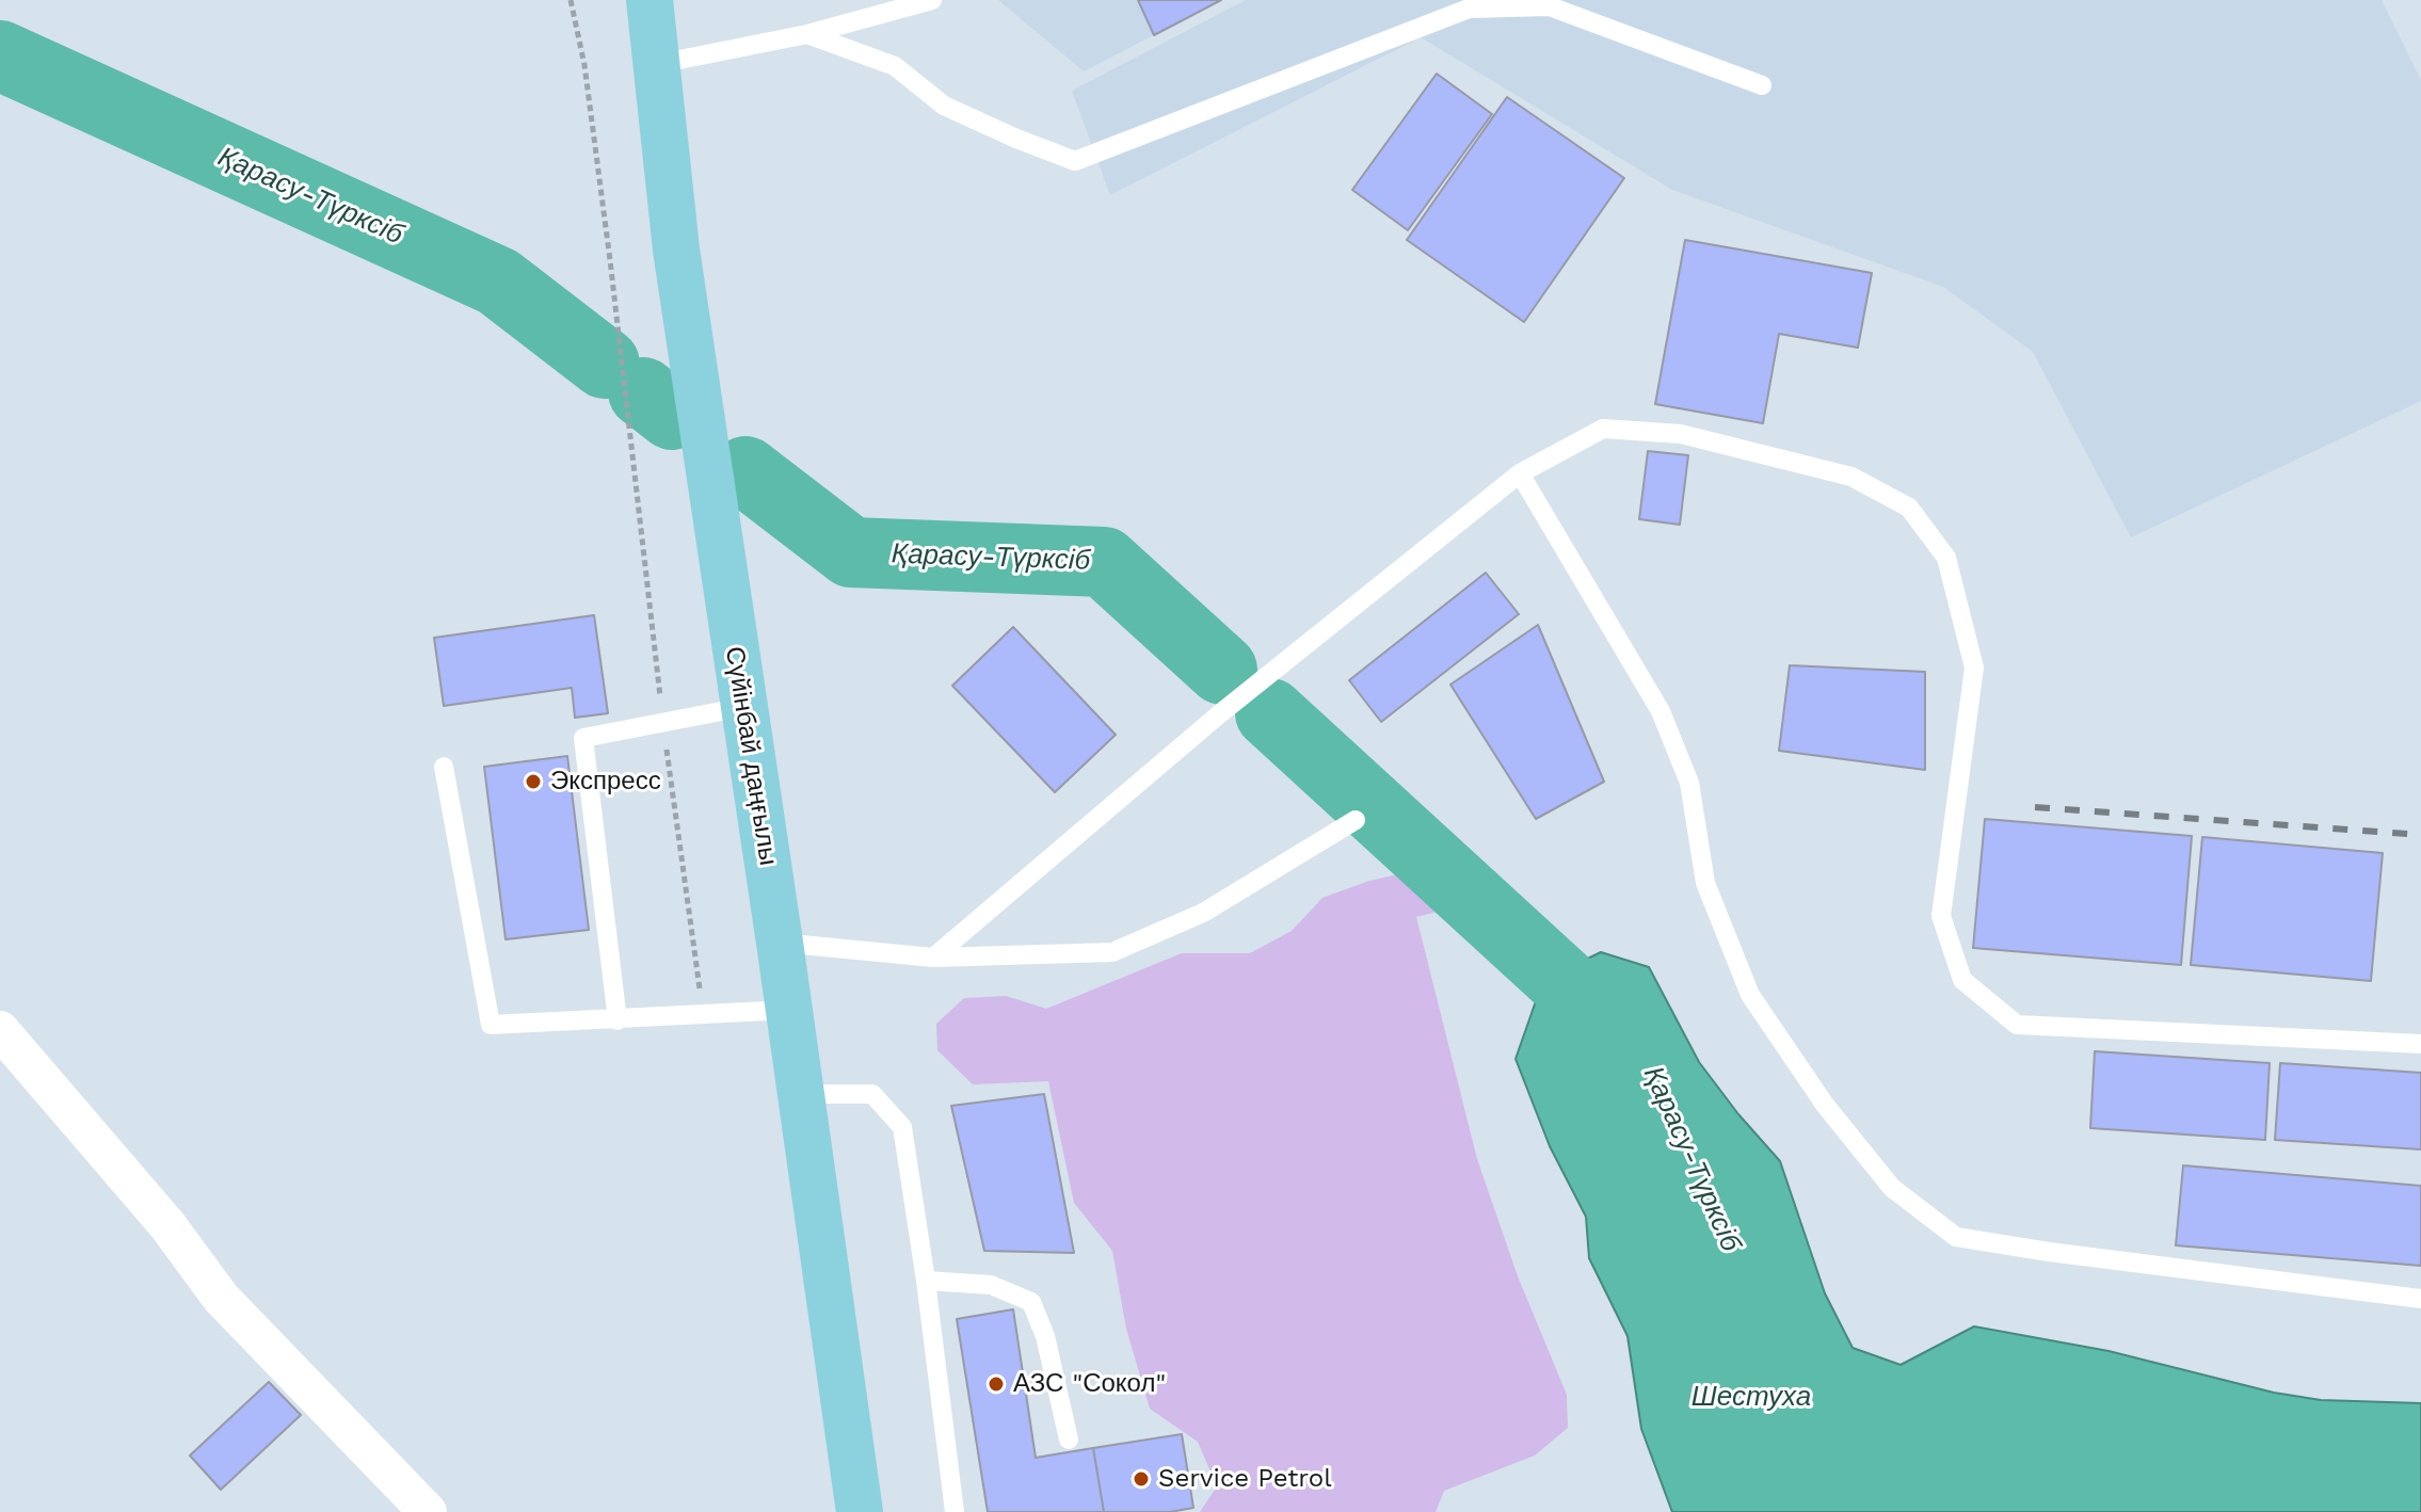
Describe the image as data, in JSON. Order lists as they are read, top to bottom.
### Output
{
  "streets": {
    "main road": ["Сүйінбай даңғылы"]
  },
  "water": ["Қарасу-Түрксіб", "Шестуха"],
  "places": ["Экспресс", "АЗС \"Сокол\"", "Service Petrol"]
}
